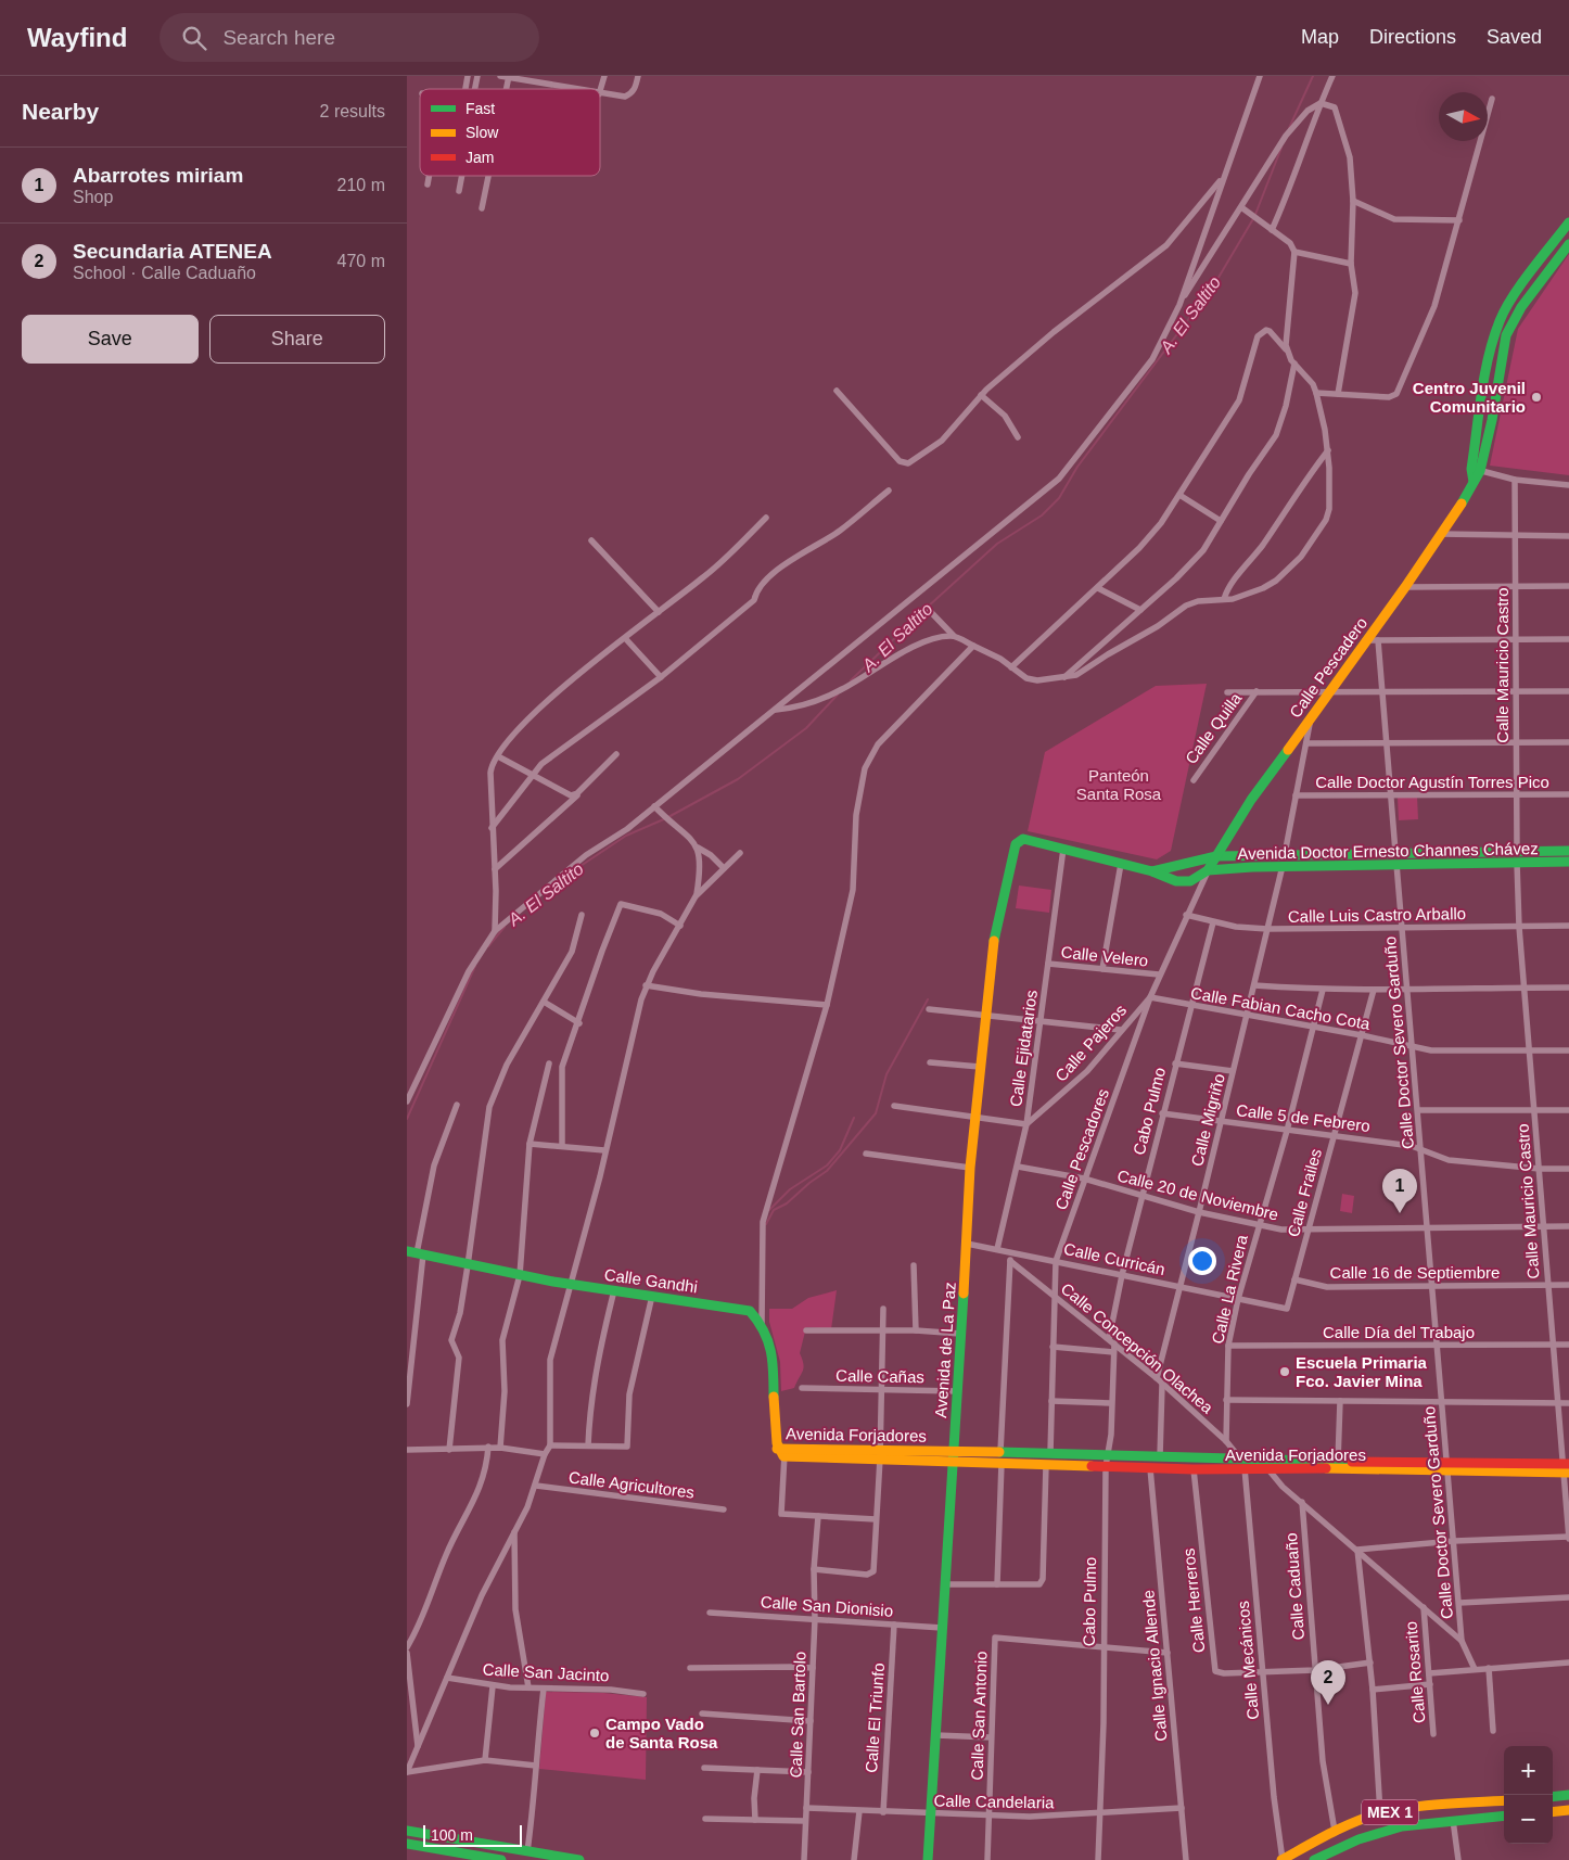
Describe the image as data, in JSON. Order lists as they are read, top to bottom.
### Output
{
  "streets": {
    "street": [
      "Calle Mauricio Castro",
      "Calle Pescadero",
      "Calle Quilla",
      "Calle Doctor Agustín Torres Pico",
      "Avenida Doctor Ernesto Channes Chávez",
      "Calle Luis Castro Arballo",
      "Calle Velero",
      "Calle Fabian Cacho Cota",
      "Calle Pajeros",
      "Calle Doctor Severo Garduño",
      "Calle Ejidatarios",
      "Cabo Pulmo",
      "Calle 5 de Febrero",
      "Calle Migriño",
      "Calle Pescadores",
      "Calle Frailes",
      "Calle 20 de Noviembre",
      "Calle Curricán",
      "Calle 16 de Septiembre",
      "Calle Gandhi",
      "Calle La Rivera",
      "Calle Día del Trabajo",
      "Calle Concepción Olachea",
      "Avenida de La Paz",
      "Calle Cañas",
      "Avenida Forjadores",
      "Calle Agricultores",
      "Calle Caduaño",
      "Calle Herreros",
      "Calle San Dionisio",
      "Calle Mecánicos",
      "Calle Ignacio Allende",
      "Calle San Jacinto",
      "Calle Rosarito",
      "Calle San Bartolo",
      "Calle San Antonio",
      "Calle El Triunfo",
      "Calle Candelaria",
      "MEX 1"
    ]
  },
  "crossings": [
    ["Calle Mauricio Castro", "Calle Doctor Agustín Torres Pico"],
    ["Calle Mauricio Castro", "Avenida Doctor Ernesto Channes Chávez"],
    ["Calle Mauricio Castro", "Calle Luis Castro Arballo"],
    ["Calle Mauricio Castro", "Calle Fabian Cacho Cota"],
    ["Calle Mauricio Castro", "Calle 5 de Febrero"],
    ["Calle Mauricio Castro", "Calle 20 de Noviembre"],
    ["Calle Mauricio Castro", "Calle 16 de Septiembre"],
    ["Calle Mauricio Castro", "Calle Día del Trabajo"],
    ["Calle Mauricio Castro", "Avenida Forjadores"],
    ["Calle Pescadero", "Avenida Doctor Ernesto Channes Chávez"],
    ["Calle Pescadero", "Calle Pescadores"],
    ["Avenida Doctor Ernesto Channes Chávez", "Calle Doctor Severo Garduño"],
    ["Avenida Doctor Ernesto Channes Chávez", "Calle Migriño"],
    ["Avenida Doctor Ernesto Channes Chávez", "Calle Pescadores"],
    ["Calle Luis Castro Arballo", "Calle Doctor Severo Garduño"],
    ["Calle Luis Castro Arballo", "Cabo Pulmo"],
    ["Calle Luis Castro Arballo", "Calle Migriño"],
    ["Calle Luis Castro Arballo", "Calle Pescadores"],
    ["Calle Velero", "Calle Ejidatarios"],
    ["Calle Velero", "Calle Pescadores"],
    ["Calle Fabian Cacho Cota", "Calle Pajeros"],
    ["Calle Fabian Cacho Cota", "Calle Doctor Severo Garduño"],
    ["Calle Fabian Cacho Cota", "Cabo Pulmo"],
    ["Calle Fabian Cacho Cota", "Calle Migriño"],
    ["Calle Fabian Cacho Cota", "Calle Pescadores"],
    ["Calle Fabian Cacho Cota", "Calle Frailes"],
    ["Calle Fabian Cacho Cota", "Calle La Rivera"],
    ["Calle Pajeros", "Calle Ejidatarios"],
    ["Calle Pajeros", "Calle Pescadores"],
    ["Calle Doctor Severo Garduño", "Calle 5 de Febrero"],
    ["Calle Doctor Severo Garduño", "Calle 20 de Noviembre"],
    ["Calle Doctor Severo Garduño", "Calle 16 de Septiembre"],
    ["Calle Doctor Severo Garduño", "Calle Día del Trabajo"],
    ["Calle Doctor Severo Garduño", "Avenida Forjadores"],
    ["Calle Ejidatarios", "Calle 20 de Noviembre"],
    ["Calle Ejidatarios", "Calle Curricán"],
    ["Calle Ejidatarios", "Avenida de La Paz"],
    ["Cabo Pulmo", "Calle 5 de Febrero"],
    ["Cabo Pulmo", "Calle 20 de Noviembre"],
    ["Cabo Pulmo", "Calle Curricán"],
    ["Cabo Pulmo", "Calle Concepción Olachea"],
    ["Cabo Pulmo", "Avenida Forjadores"],
    ["Cabo Pulmo", "Calle San Antonio"],
    ["Cabo Pulmo", "Calle Candelaria"],
    ["Calle 5 de Febrero", "Calle Migriño"],
    ["Calle 5 de Febrero", "Calle Frailes"],
    ["Calle 5 de Febrero", "Calle La Rivera"],
    ["Calle Migriño", "Calle 20 de Noviembre"],
    ["Calle Migriño", "Calle Curricán"],
    ["Calle Migriño", "Calle Concepción Olachea"],
    ["Calle Pescadores", "Calle 20 de Noviembre"],
    ["Calle Pescadores", "Calle Curricán"],
    ["Calle Pescadores", "Calle Concepción Olachea"],
    ["Calle Pescadores", "Avenida Forjadores"],
    ["Calle Frailes", "Calle 20 de Noviembre"],
    ["Calle Frailes", "Calle Curricán"],
    ["Calle Frailes", "Calle 16 de Septiembre"],
    ["Calle 20 de Noviembre", "Calle La Rivera"],
    ["Calle Curricán", "Calle La Rivera"],
    ["Calle Curricán", "Avenida de La Paz"],
    ["Calle La Rivera", "Calle Día del Trabajo"],
    ["Calle La Rivera", "Calle Concepción Olachea"],
    ["Calle Concepción Olachea", "Avenida Forjadores"],
    ["Calle Concepción Olachea", "Calle Mecánicos"],
    ["Avenida de La Paz", "Calle Cañas"],
    ["Avenida de La Paz", "Avenida Forjadores"],
    ["Avenida de La Paz", "Calle San Dionisio"],
    ["Avenida de La Paz", "Calle Candelaria"],
    ["Avenida Forjadores", "Calle Herreros"],
    ["Avenida Forjadores", "Calle Mecánicos"],
    ["Avenida Forjadores", "Calle Ignacio Allende"],
    ["Calle Caduaño", "Calle Herreros"],
    ["Calle Caduaño", "MEX 1"],
    ["Calle Herreros", "Calle Mecánicos"],
    ["Calle San Dionisio", "Calle San Bartolo"],
    ["Calle San Dionisio", "Calle El Triunfo"],
    ["Calle Mecánicos", "MEX 1"],
    ["Calle Ignacio Allende", "Calle Candelaria"],
    ["Calle San Bartolo", "Calle Candelaria"],
    ["Calle San Antonio", "Calle Candelaria"],
    ["Calle El Triunfo", "Calle Candelaria"]
  ],
  "water": ["A. El Saltito"],
  "parks": ["Panteón Santa Rosa"],
  "places": ["Centro Juvenil Comunitario", "Escuela Primaria Fco. Javier Mina", "Campo Vado de Santa Rosa"],
  "legend": ["Fast", "Slow", "Jam"],
  "scale_bar": "100 m",
  "north": "right",
  "page": {
    "header": "Wayfind",
    "search": "Search here",
    "nav": ["Map", "Directions", "Saved"],
    "heading": ["Nearby", "2 results"],
    "list": [
      {
        "mark": "1",
        "name": "Abarrotes miriam",
        "note": "Shop",
        "value": "210 m"
      },
      {
        "mark": "2",
        "name": "Secundaria ATENEA",
        "note": "School · Calle Caduaño",
        "value": "470 m"
      }
    ],
    "buttons": ["Save", "Share"],
    "pins": ["1", "2"],
    "map_buttons": ["+", "−"],
    "scale": "100 m"
  }
}
